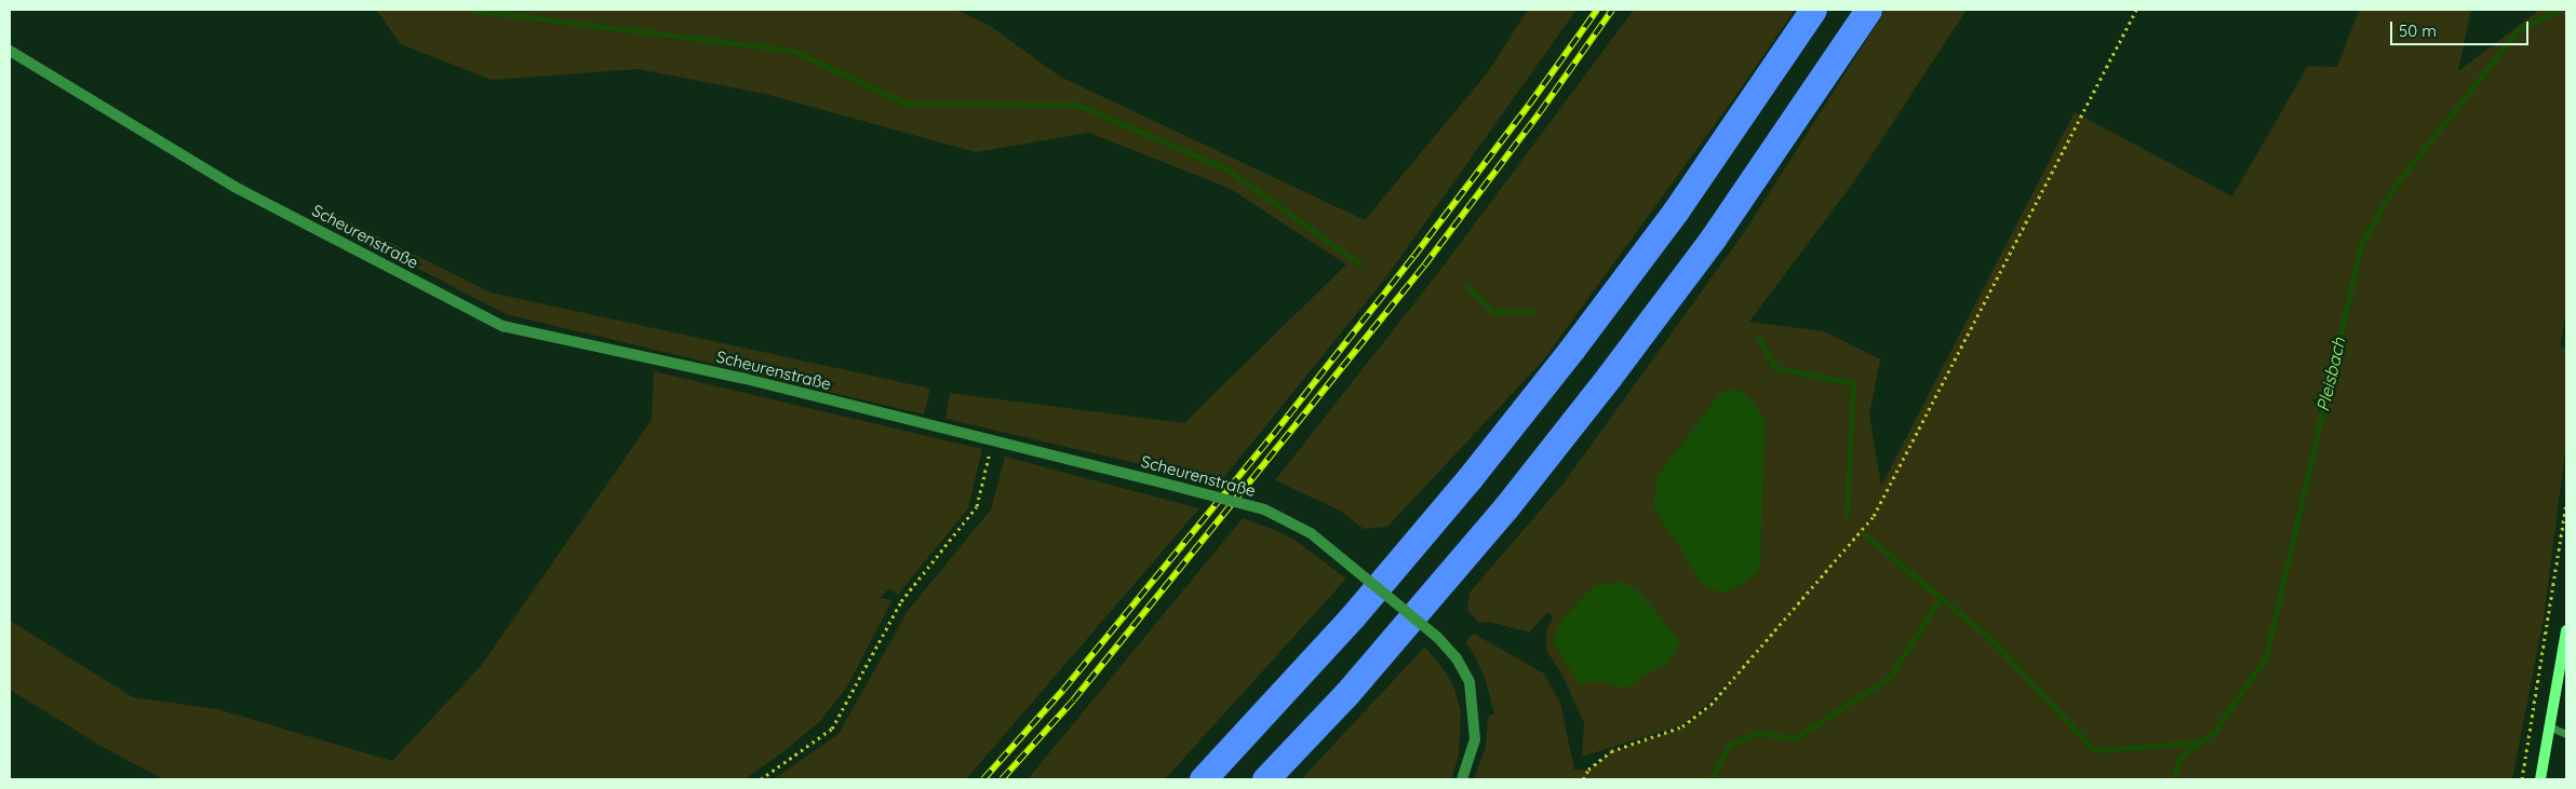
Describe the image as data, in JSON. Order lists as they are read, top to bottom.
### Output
{
  "streets": {
    "street": ["Scheurenstraße"]
  },
  "water": ["Pleisbach"],
  "scale_bar": "50 m"
}
